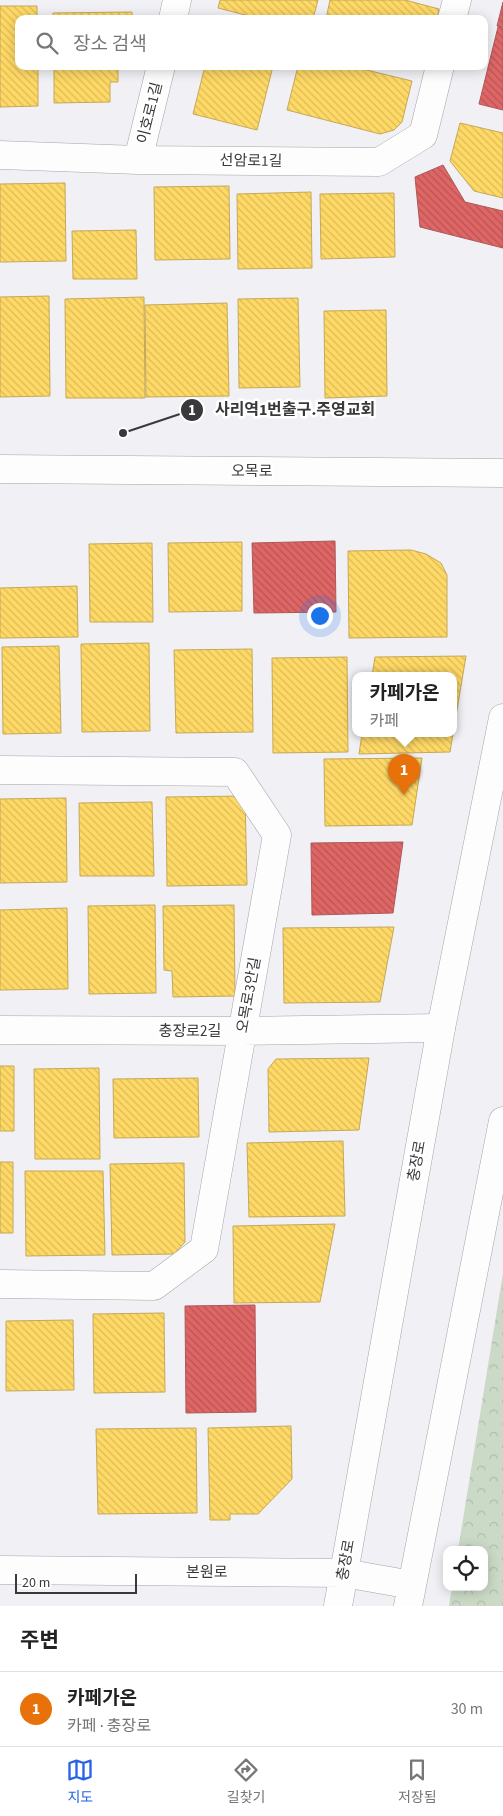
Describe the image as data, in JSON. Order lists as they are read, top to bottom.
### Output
{
  "streets": {
    "street": [
      "이호로1길",
      "선암로1길",
      "오목로",
      "오목로3안길",
      "충장로2길",
      "충장로",
      "본원로"
    ]
  },
  "crossings": [
    ["이호로1길", "선암로1길"],
    ["오목로3안길", "충장로2길"],
    ["충장로2길", "충장로"],
    ["충장로", "본원로"]
  ],
  "places": ["사리역1번출구.주영교회"],
  "scale_bar": "20 m",
  "page": {
    "search": "장소 검색",
    "popup": ["카페가온", "카페"],
    "pins": "1",
    "scale": "20 m",
    "heading": "주변",
    "list": [
      {
        "mark": "1",
        "name": "카페가온",
        "note": "카페 · 충장로",
        "value": "30 m"
      }
    ],
    "nav": ["지도", "길찾기", "저장됨"]
  }
}
